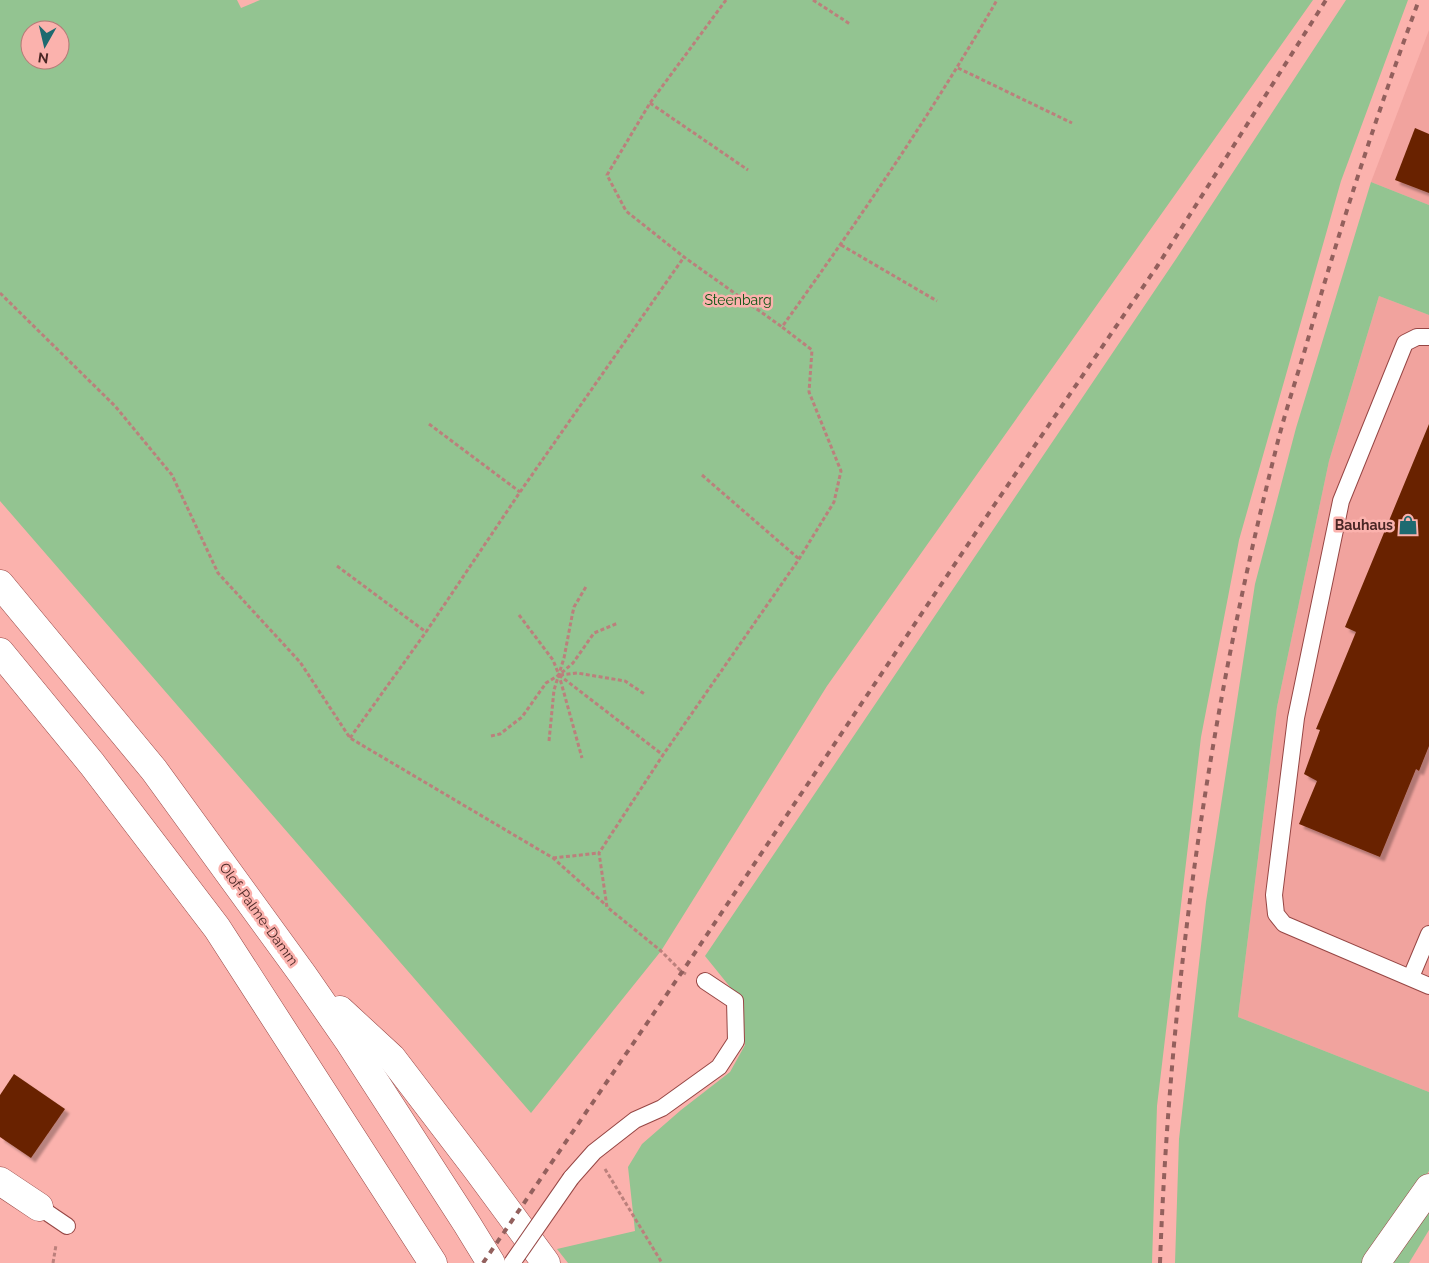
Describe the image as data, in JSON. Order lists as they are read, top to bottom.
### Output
{
  "streets": {
    "main road": ["Olof-Palme-Damm"]
  },
  "parks": ["Steenbarg"],
  "places": {
    "shop": ["Bauhaus"]
  },
  "north": "bottom"
}
